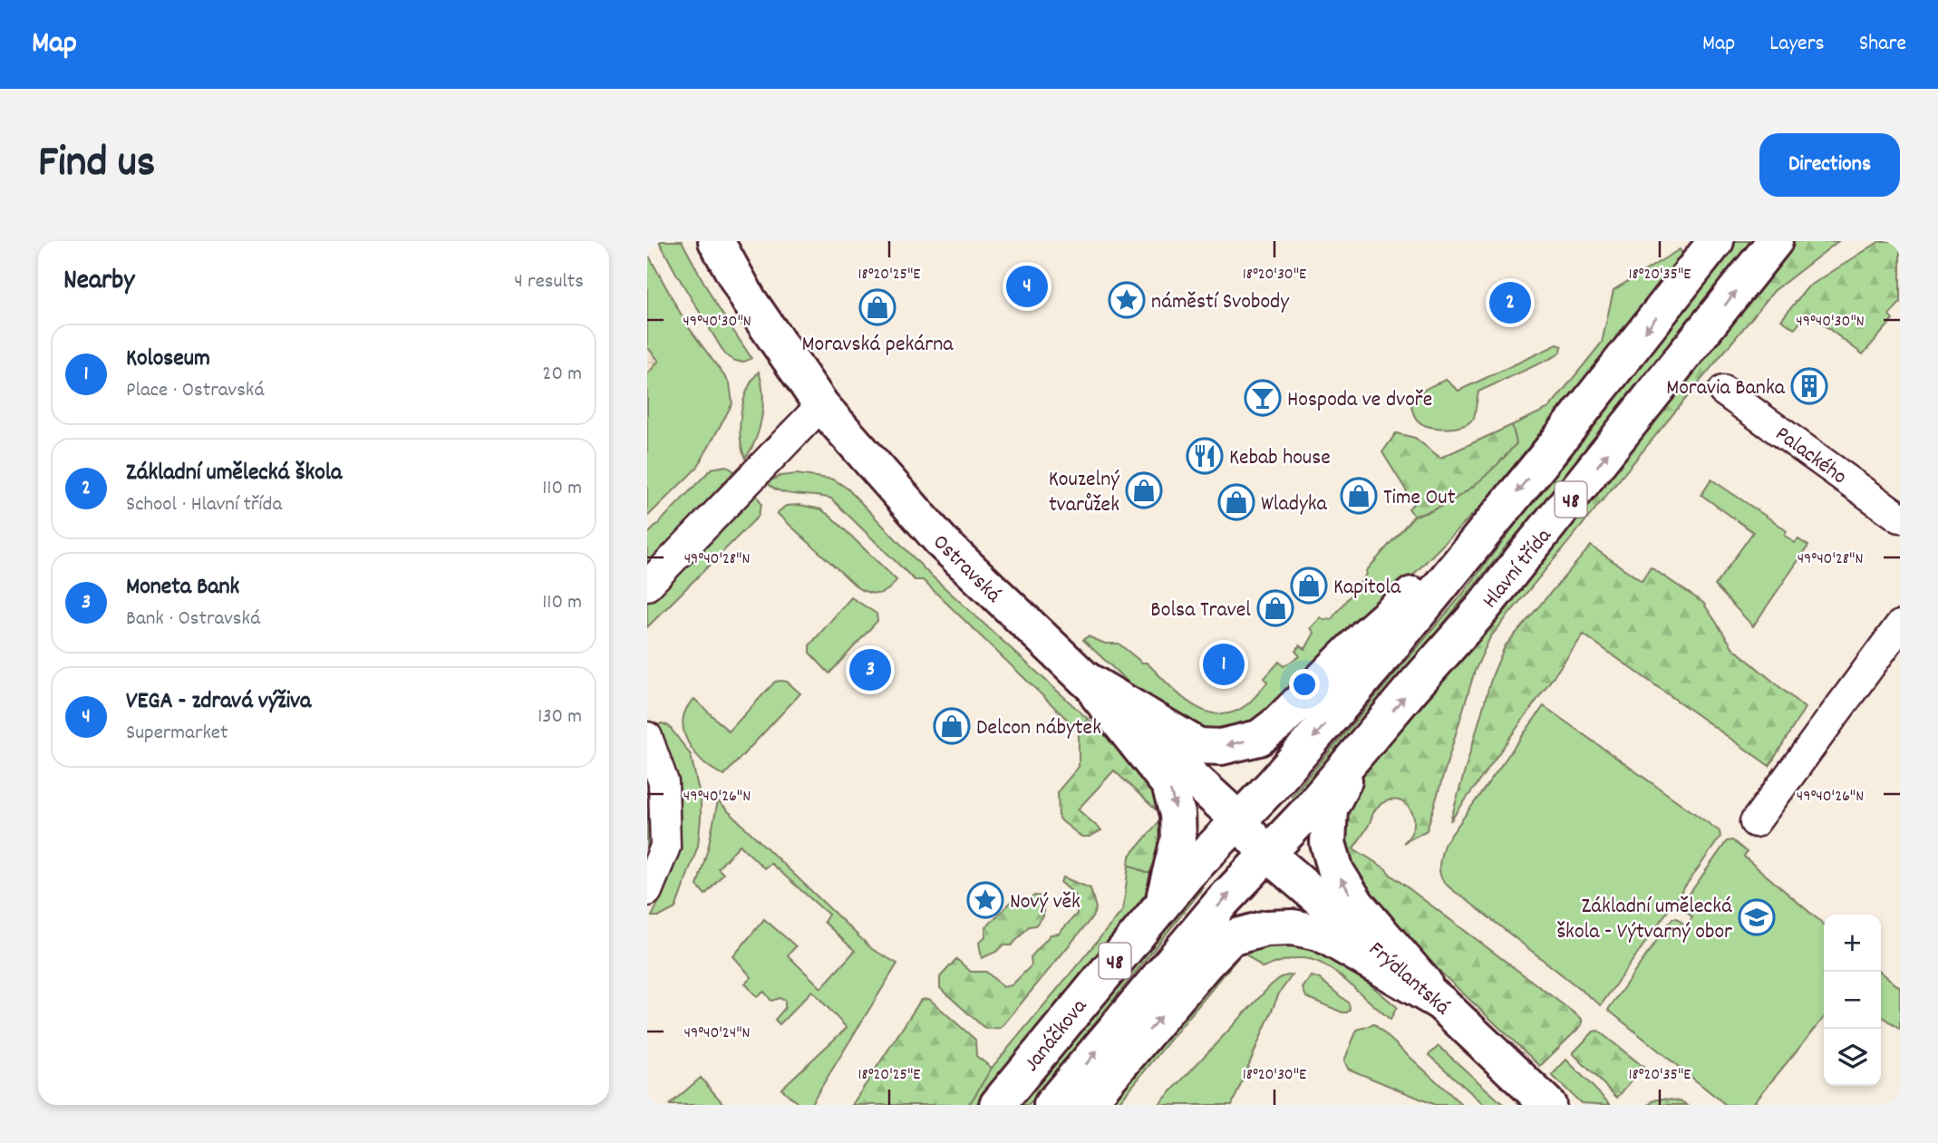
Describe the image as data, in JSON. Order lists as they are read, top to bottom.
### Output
{
  "streets": {
    "main road": [
      "48",
      "Ostravská",
      "Hlavní třída",
      "Frýdlantská",
      "Janáčkova"
    ],
    "street": ["Palackého"]
  },
  "crossings": [
    ["48", "Ostravská"],
    ["48", "Hlavní třída"],
    ["48", "Frýdlantská"],
    ["48", "Janáčkova"],
    ["Ostravská", "Hlavní třída"],
    ["Ostravská", "Frýdlantská"],
    ["Ostravská", "Janáčkova"],
    ["Hlavní třída", "Frýdlantská"],
    ["Hlavní třída", "Janáčkova"],
    ["Frýdlantská", "Janáčkova"]
  ],
  "places": {
    "place": ["náměstí Svobody", "Nový věk"],
    "shop": [
      "Moravská pekárna",
      "Kouzelný tvarůžek",
      "Time Out",
      "Wladyka",
      "Kapitola",
      "Bolsa Travel",
      "Delcon nábytek"
    ],
    "building": ["Moravia Banka"],
    "bar": ["Hospoda ve dvoře"],
    "restaurant": ["Kebab house"],
    "school or university": ["Základní umělecká škola - Výtvarný obor"]
  },
  "page": {
    "header": "Map",
    "nav": ["Map", "Layers", "Share"],
    "title": "Find us",
    "buttons": "Directions",
    "heading": ["Nearby", "4 results"],
    "pins": [
      "4",
      "2",
      "1",
      "3"
    ],
    "list": [
      {
        "mark": "1",
        "name": "Koloseum",
        "note": "Place · Ostravská",
        "value": "20 m"
      },
      {
        "mark": "2",
        "name": "Základní umělecká škola",
        "note": "School · Hlavní třída",
        "value": "110 m"
      },
      {
        "mark": "3",
        "name": "Moneta Bank",
        "note": "Bank · Ostravská",
        "value": "110 m"
      },
      {
        "mark": "4",
        "name": "VEGA - zdravá výživa",
        "note": "Supermarket",
        "value": "130 m"
      }
    ],
    "map_buttons": ["+", "−"]
  },
  "coordinates": [
    "18°20'25\"E",
    "18°20'30\"E",
    "18°20'35\"E",
    "49°40'30\"N",
    "49°40'28\"N",
    "49°40'26\"N",
    "49°40'24\"N"
  ]
}
